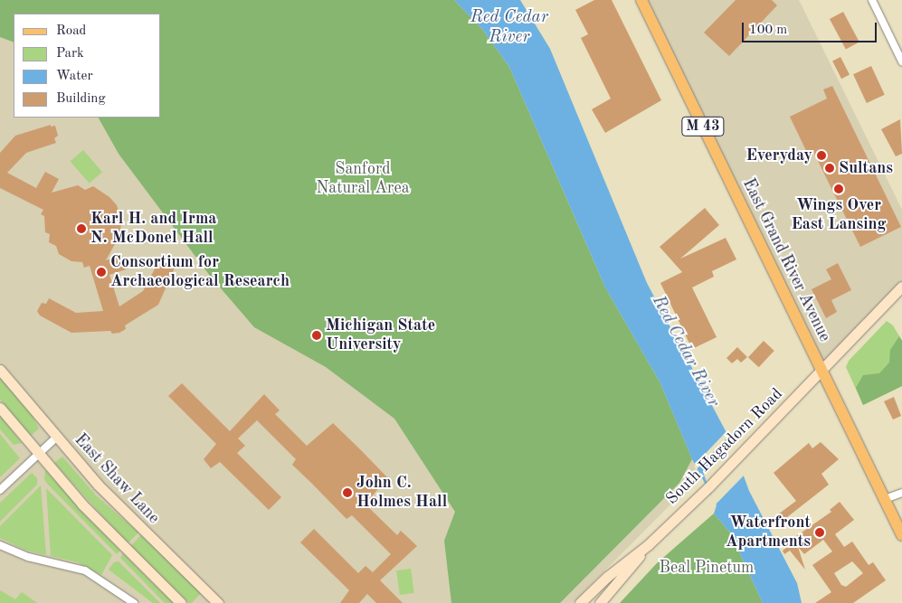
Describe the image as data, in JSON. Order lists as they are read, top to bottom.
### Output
{
  "streets": {
    "main road": ["M 43", "East Grand River Avenue"],
    "street": ["South Hagadorn Road", "East Shaw Lane"]
  },
  "crossings": [
    ["East Grand River Avenue", "South Hagadorn Road"]
  ],
  "water": ["Red Cedar River"],
  "parks": ["Sanford Natural Area", "Beal Pinetum"],
  "places": [
    "Everyday",
    "Sultans",
    "Wings Over East Lansing",
    "Karl H. and Irma N. McDonel Hall",
    "Consortium for Archaeological Research",
    "Michigan State University",
    "John C. Holmes Hall",
    "Waterfront Apartments"
  ],
  "legend": [
    "Road",
    "Park",
    "Water",
    "Building"
  ],
  "scale_bar": "100 m"
}
